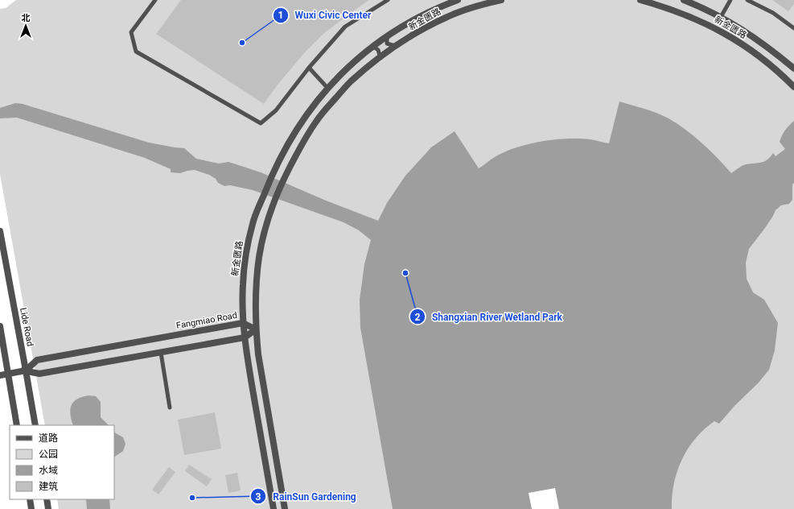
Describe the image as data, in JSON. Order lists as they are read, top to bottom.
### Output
{
  "streets": {
    "street": ["新金匮路", "Fangmiao Road", "Lide Road"]
  },
  "crossings": [
    ["新金匮路", "Fangmiao Road"],
    ["Fangmiao Road", "Lide Road"]
  ],
  "places": ["Wuxi Civic Center", "Shangxian River Wetland Park", "RainSun Gardening"],
  "legend": [
    "道路",
    "公园",
    "水域",
    "建筑"
  ],
  "north": "top"
}
